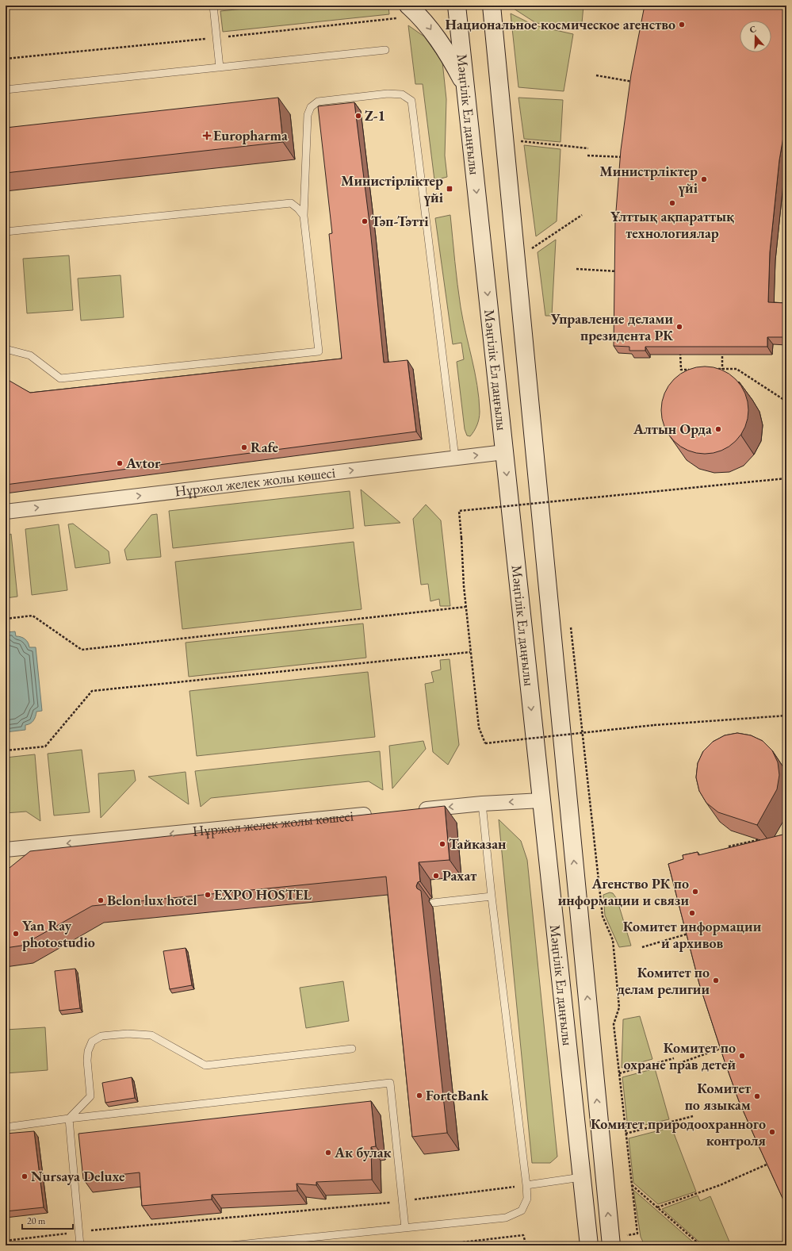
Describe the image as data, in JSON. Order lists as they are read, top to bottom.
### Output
{
  "streets": {
    "main road": ["Мәңгілік Ел даңғылы"],
    "street": ["Нұржол желек жолы көшесі"]
  },
  "crossings": [
    ["Мәңгілік Ел даңғылы", "Нұржол желек жолы көшесі"]
  ],
  "places": {
    "other": [
      "Национальное космическое агенство",
      "Z-1",
      "Министрліктер үйі",
      "Ұлттық ақпараттық технологиялар",
      "Тәп-Тәтті",
      "Управление делами президента РК",
      "Алтын Орда",
      "Rafe",
      "Avtor",
      "Тайказан",
      "Рахат",
      "Агенство РК по информации и связи",
      "EXPO HOSTEL",
      "Belon lux hotel",
      "Комитет информации и архивов",
      "Yan Ray photostudio",
      "Комитет по делам религии",
      "Комитет по охране прав детей",
      "ForteBank",
      "Комитет по языкам",
      "Комитет природоохранного контроля",
      "Ак булак",
      "Nursaya Deluxe"
    ],
    "health": ["Europharma"],
    "transit": ["Министірліктер үйі"]
  },
  "scale_bar": "20 m",
  "north": "top"
}
